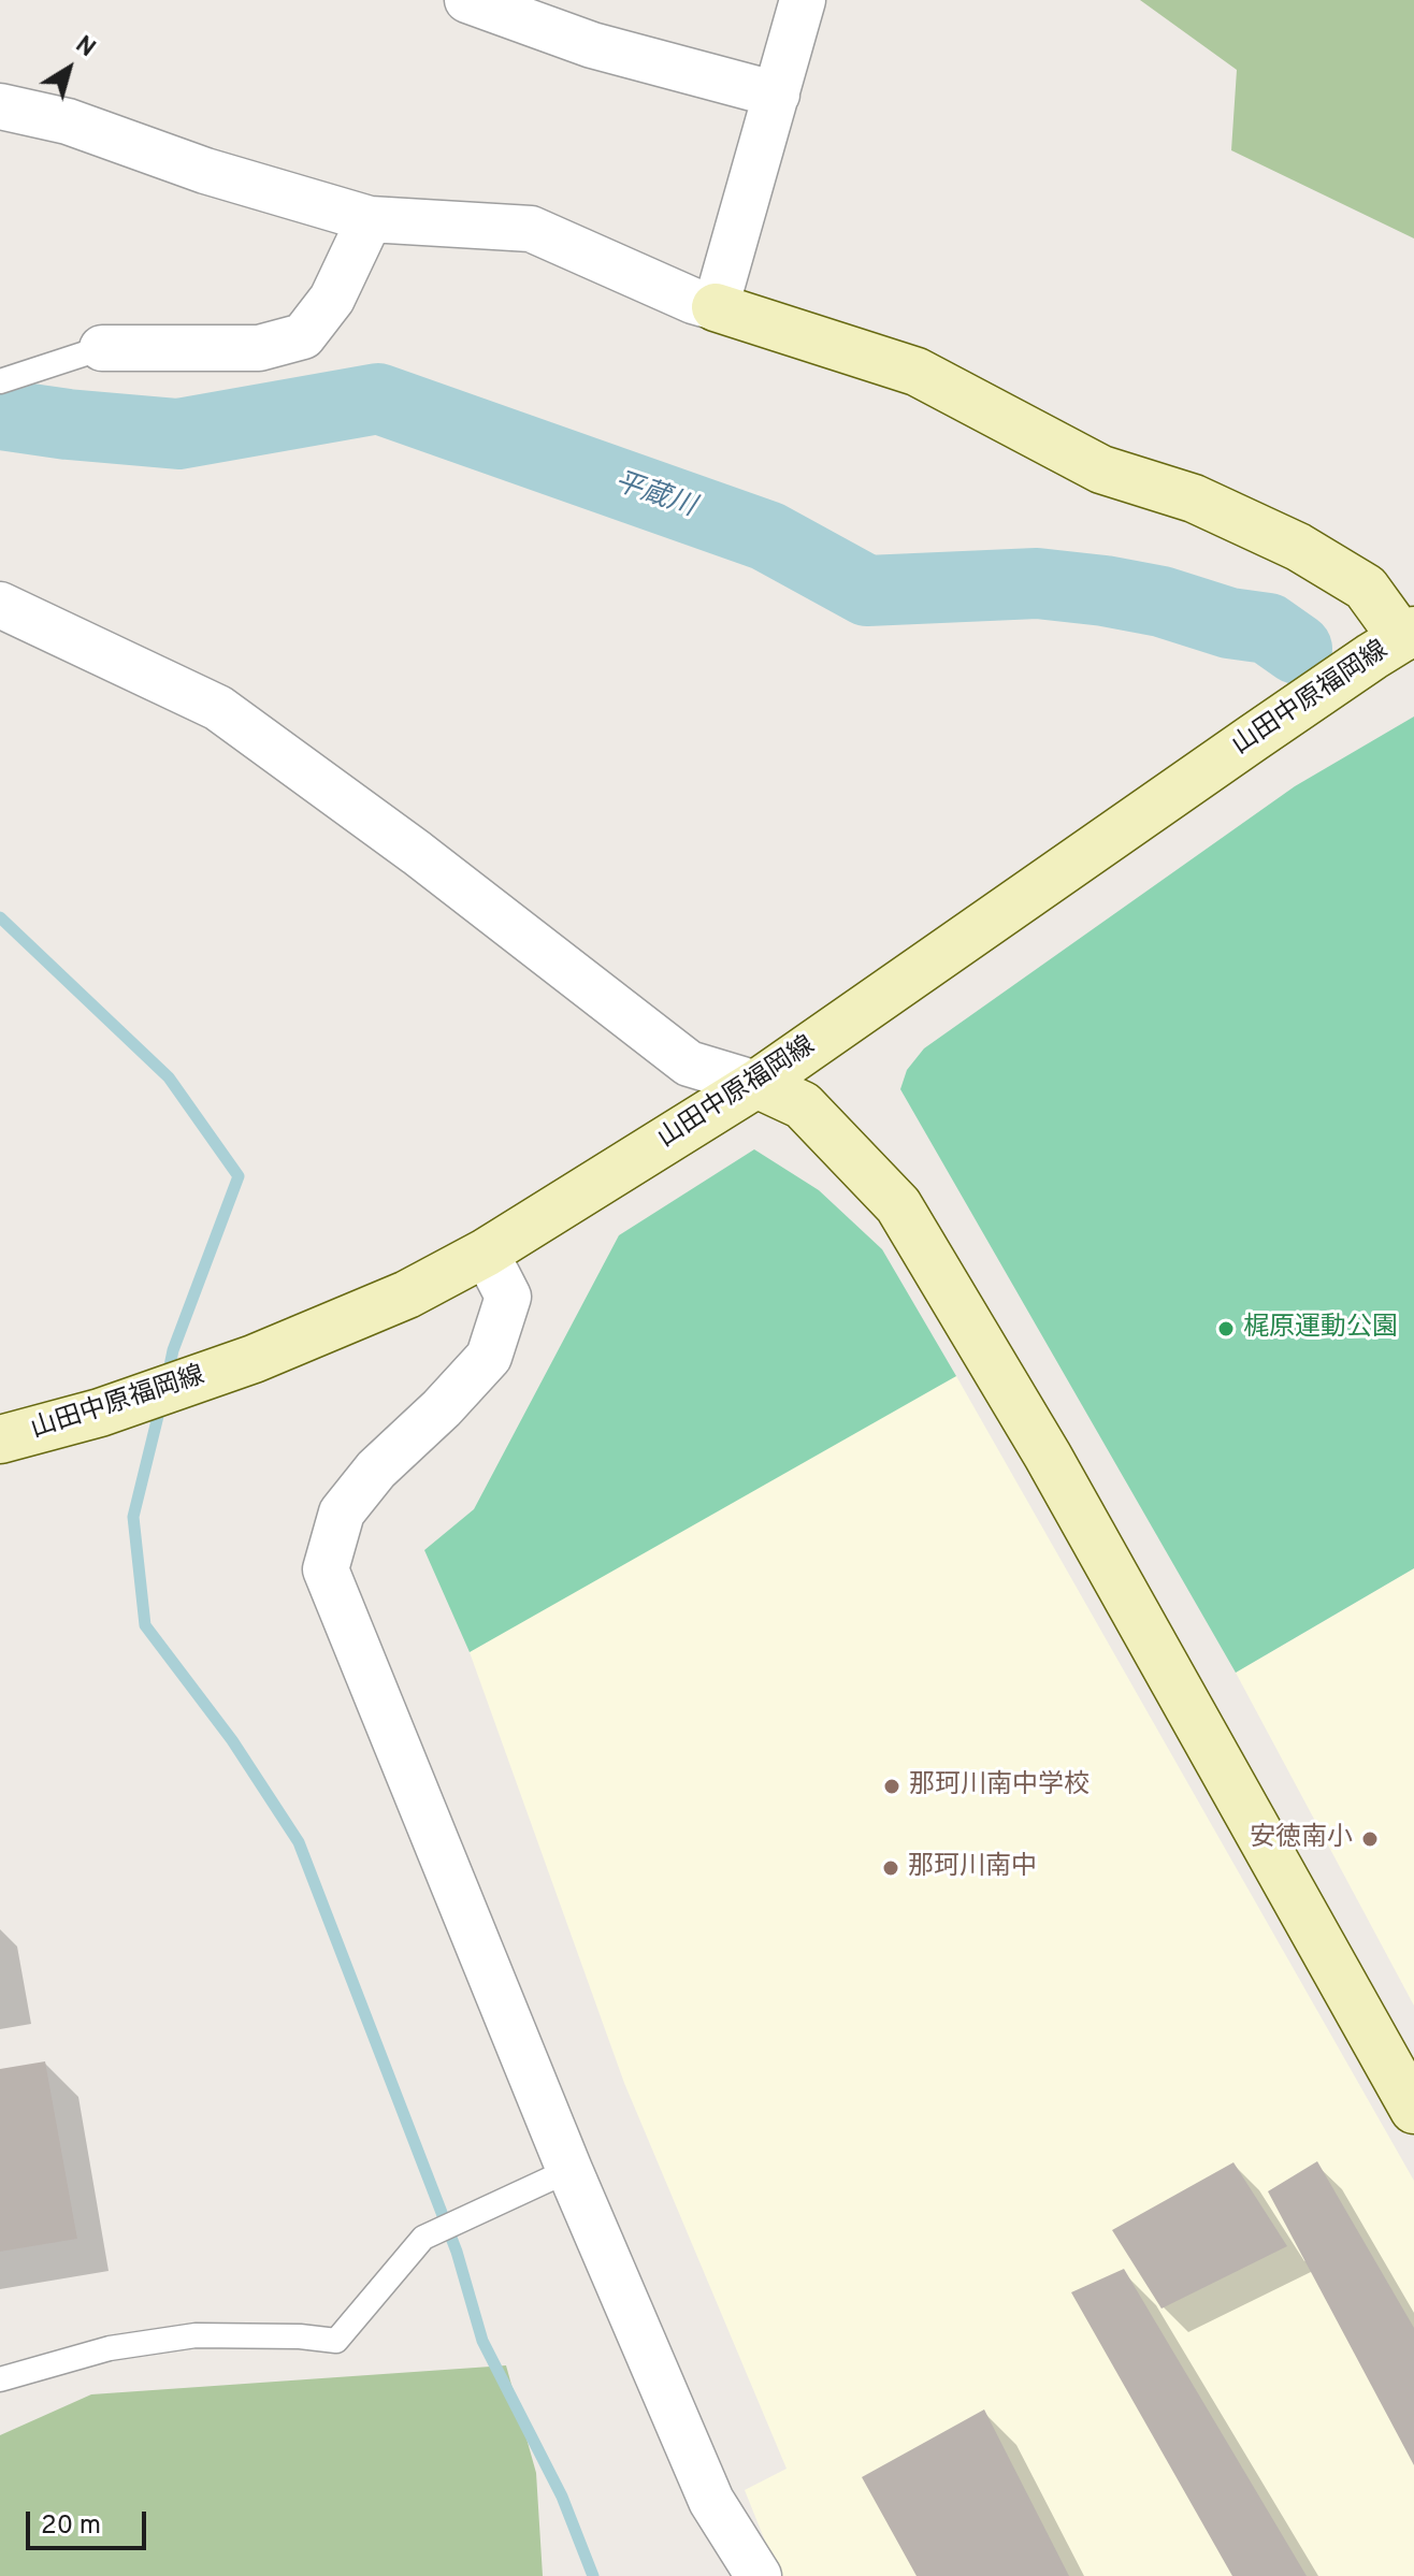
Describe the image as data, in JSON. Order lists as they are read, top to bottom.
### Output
{
  "streets": {
    "street": ["山田中原福岡線"]
  },
  "water": ["平蔵川"],
  "places": [
    "梶原運動公園",
    "那珂川南中学校",
    "安徳南小",
    "那珂川南中"
  ],
  "scale_bar": "20 m",
  "north": "top right"
}
